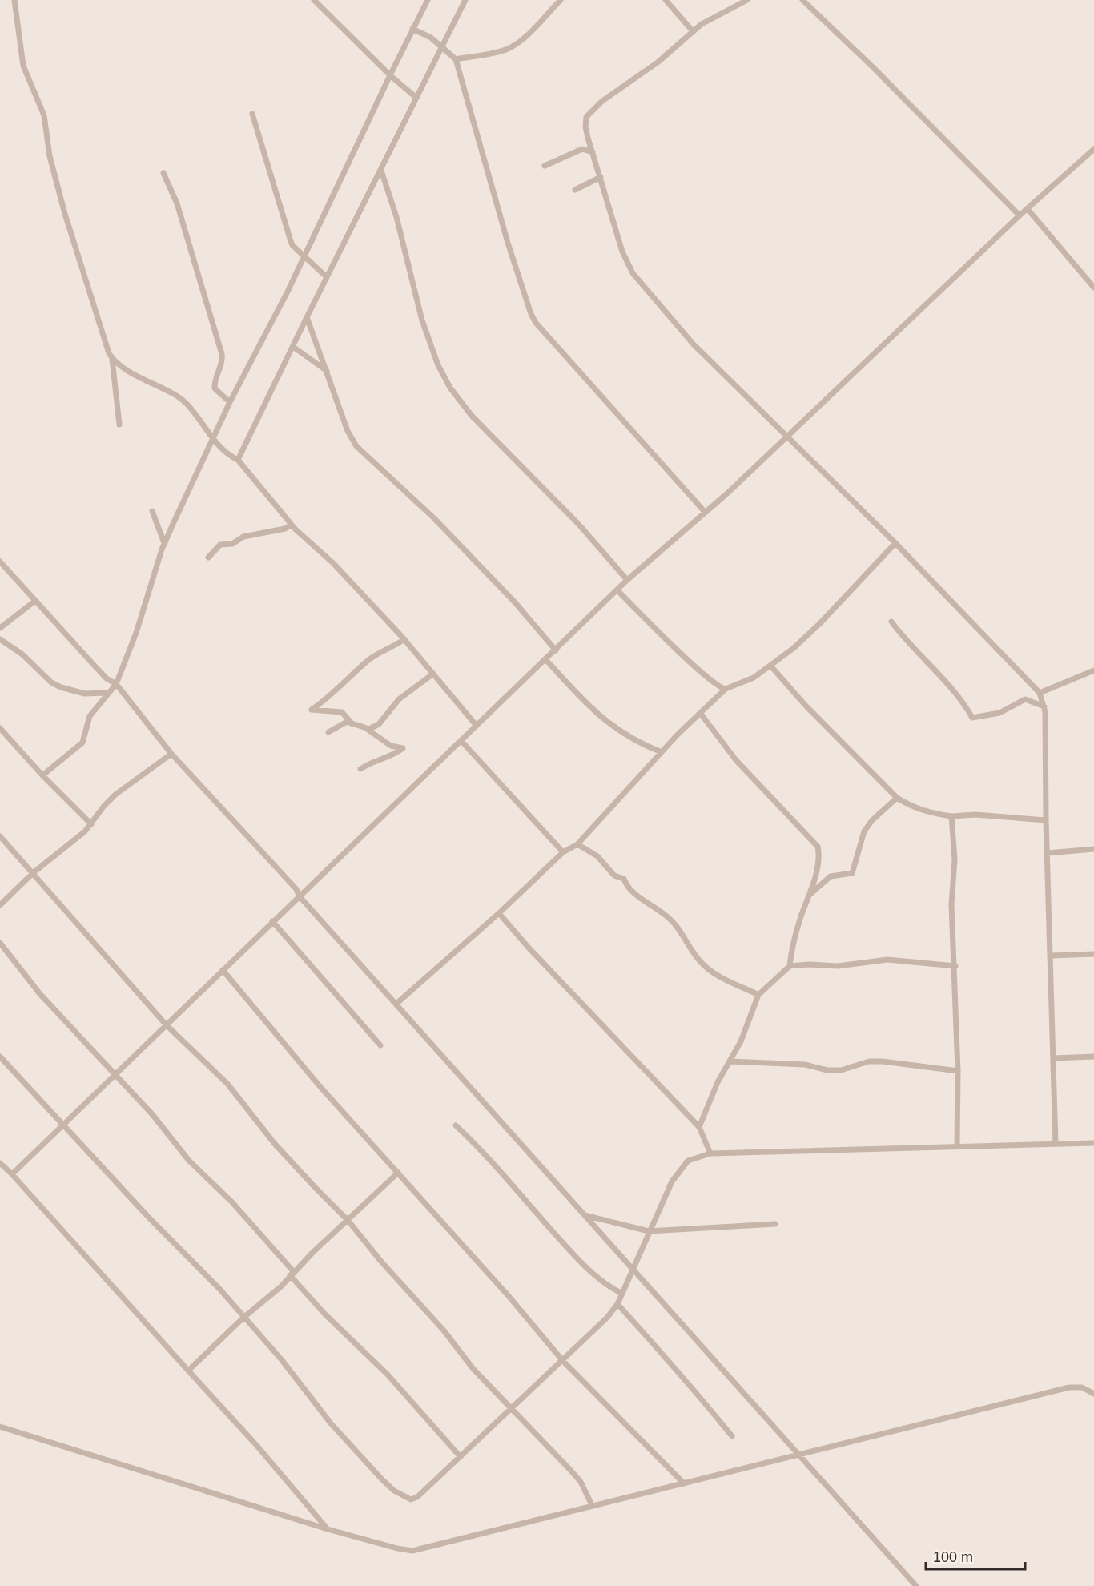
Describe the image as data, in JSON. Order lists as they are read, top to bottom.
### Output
{
  "scale_bar": "100 m"
}
